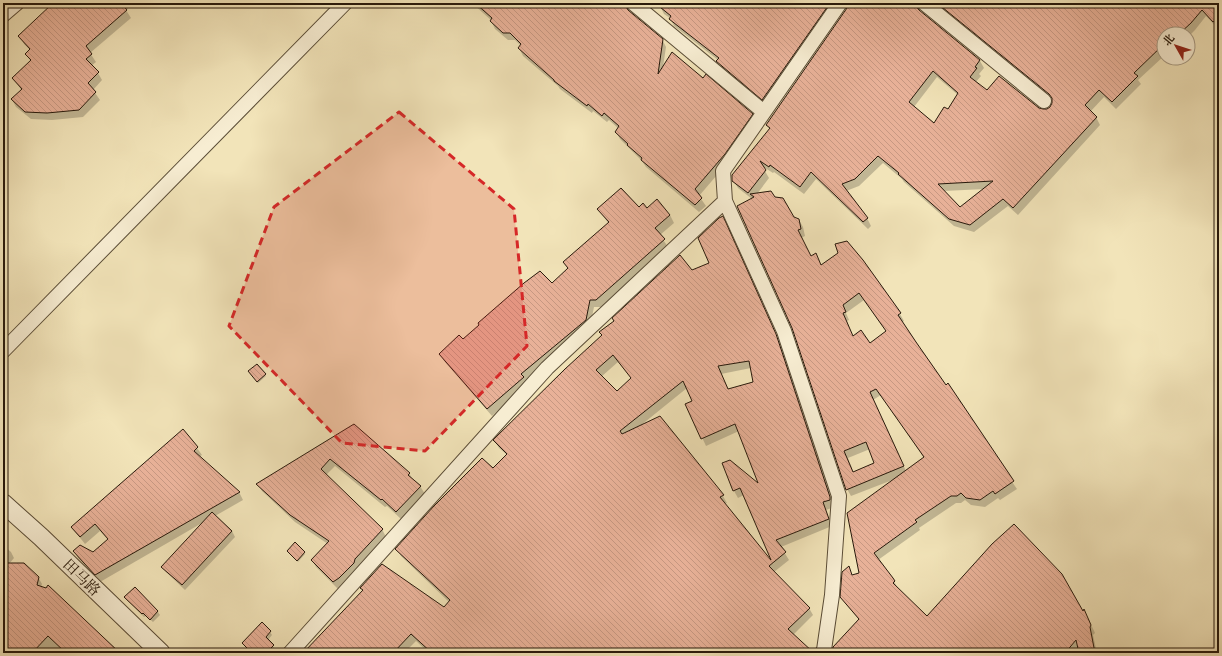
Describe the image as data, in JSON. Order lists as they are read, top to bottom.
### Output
{
  "streets": {
    "street": ["田马路"]
  },
  "north": "top left"
}
